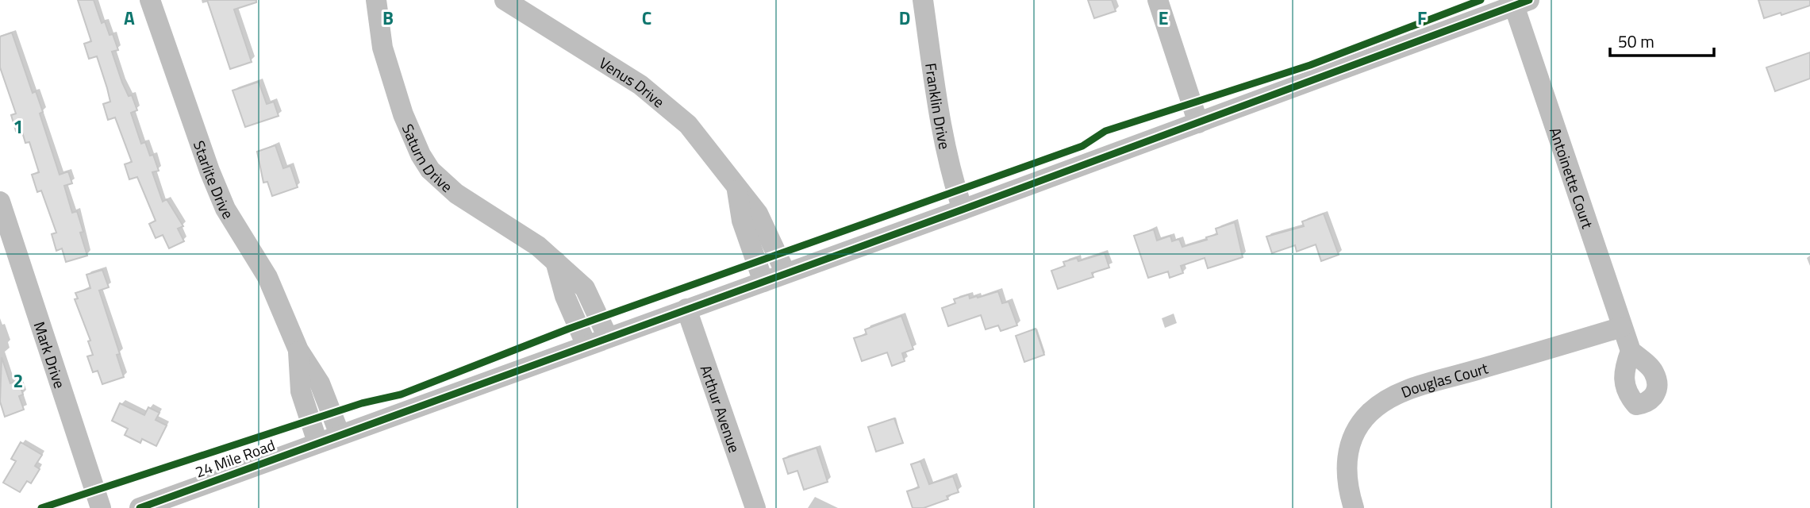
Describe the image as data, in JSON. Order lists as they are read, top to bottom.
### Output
{
  "streets": {
    "street": [
      "Venus Drive",
      "Franklin Drive",
      "Saturn Drive",
      "Antoinette Court",
      "Starlite Drive",
      "Mark Drive",
      "Douglas Court",
      "Arthur Avenue",
      "24 Mile Road"
    ]
  },
  "crossings": [
    ["Venus Drive", "24 Mile Road"],
    ["Franklin Drive", "24 Mile Road"],
    ["Saturn Drive", "24 Mile Road"],
    ["Antoinette Court", "Douglas Court"],
    ["Antoinette Court", "24 Mile Road"],
    ["Starlite Drive", "24 Mile Road"],
    ["Arthur Avenue", "24 Mile Road"]
  ],
  "scale_bar": "50 m",
  "grid": {
    "columns": [
      "A",
      "B",
      "C",
      "D",
      "E",
      "F"
    ],
    "rows": ["1", "2"]
  }
}
